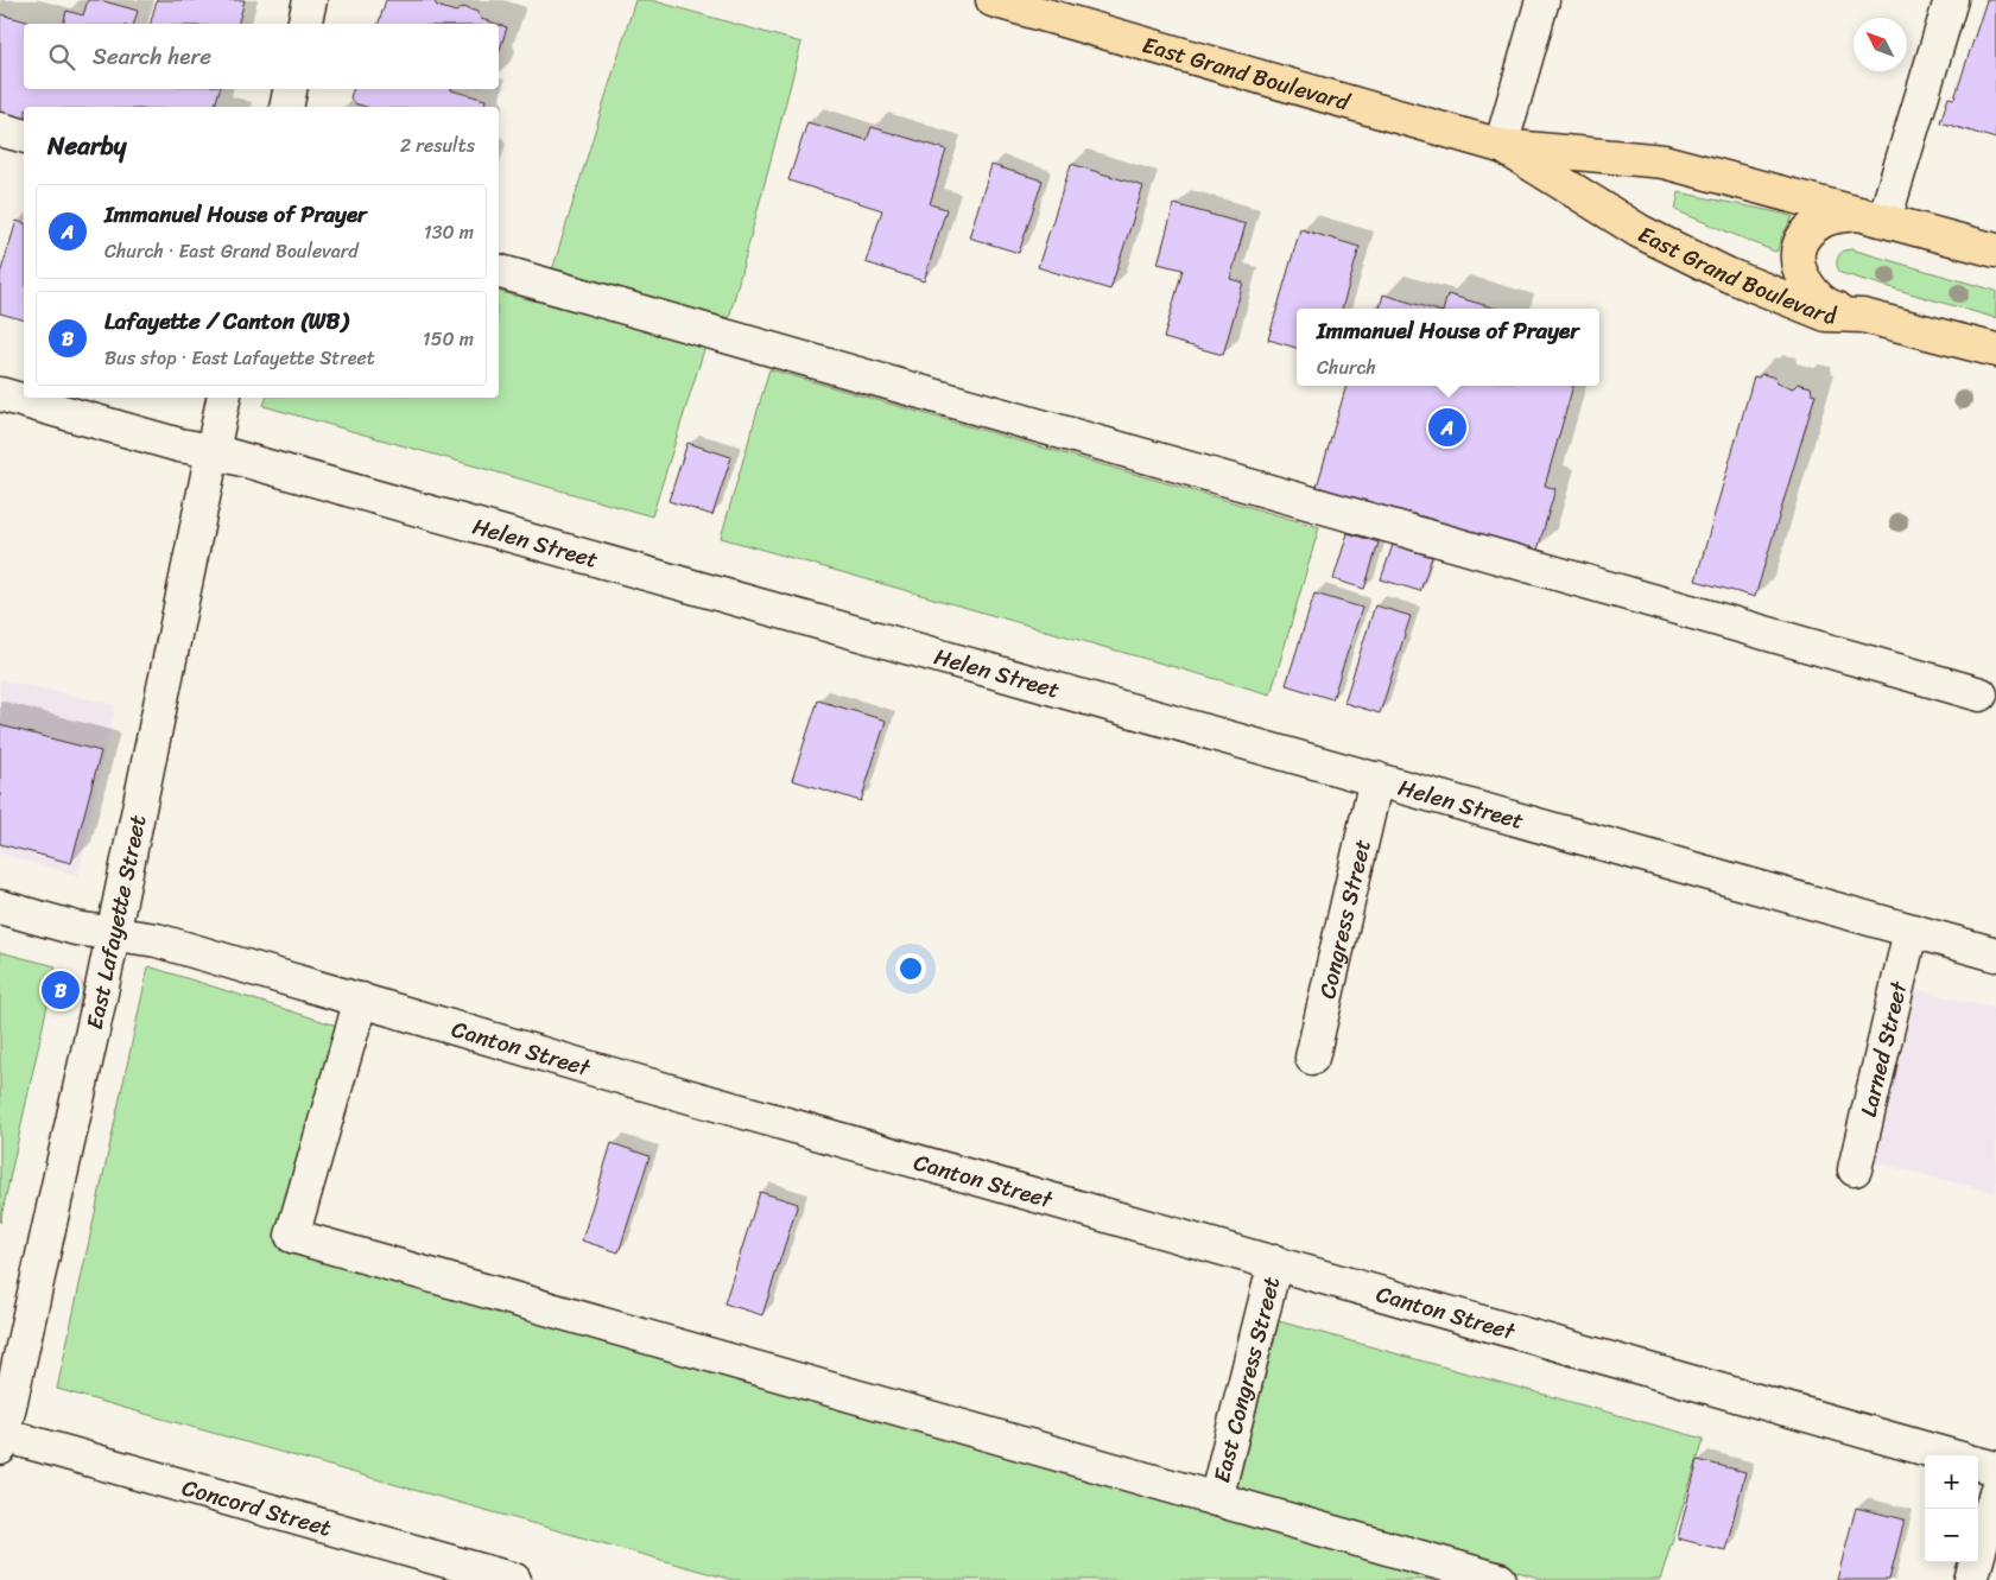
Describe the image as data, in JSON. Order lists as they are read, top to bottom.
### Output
{
  "streets": {
    "main road": ["East Grand Boulevard"],
    "street": [
      "Helen Street",
      "Congress Street",
      "East Lafayette Street",
      "Canton Street",
      "Larned Street",
      "East Congress Street",
      "Concord Street"
    ]
  },
  "crossings": [
    ["Helen Street", "Congress Street"],
    ["Helen Street", "East Lafayette Street"],
    ["Helen Street", "Larned Street"],
    ["East Lafayette Street", "Canton Street"],
    ["East Lafayette Street", "Concord Street"],
    ["Canton Street", "East Congress Street"]
  ],
  "north": "top left",
  "page": {
    "search": "Search here",
    "heading": ["Nearby", "2 results"],
    "list": [
      {
        "mark": "A",
        "name": "Immanuel House of Prayer",
        "note": "Church · East Grand Boulevard",
        "value": "130 m"
      },
      {
        "mark": "B",
        "name": "Lafayette / Canton (WB)",
        "note": "Bus stop · East Lafayette Street",
        "value": "150 m"
      }
    ],
    "popup": ["Immanuel House of Prayer", "Church"],
    "pins": ["A", "B"],
    "map_buttons": ["+", "−"]
  }
}
